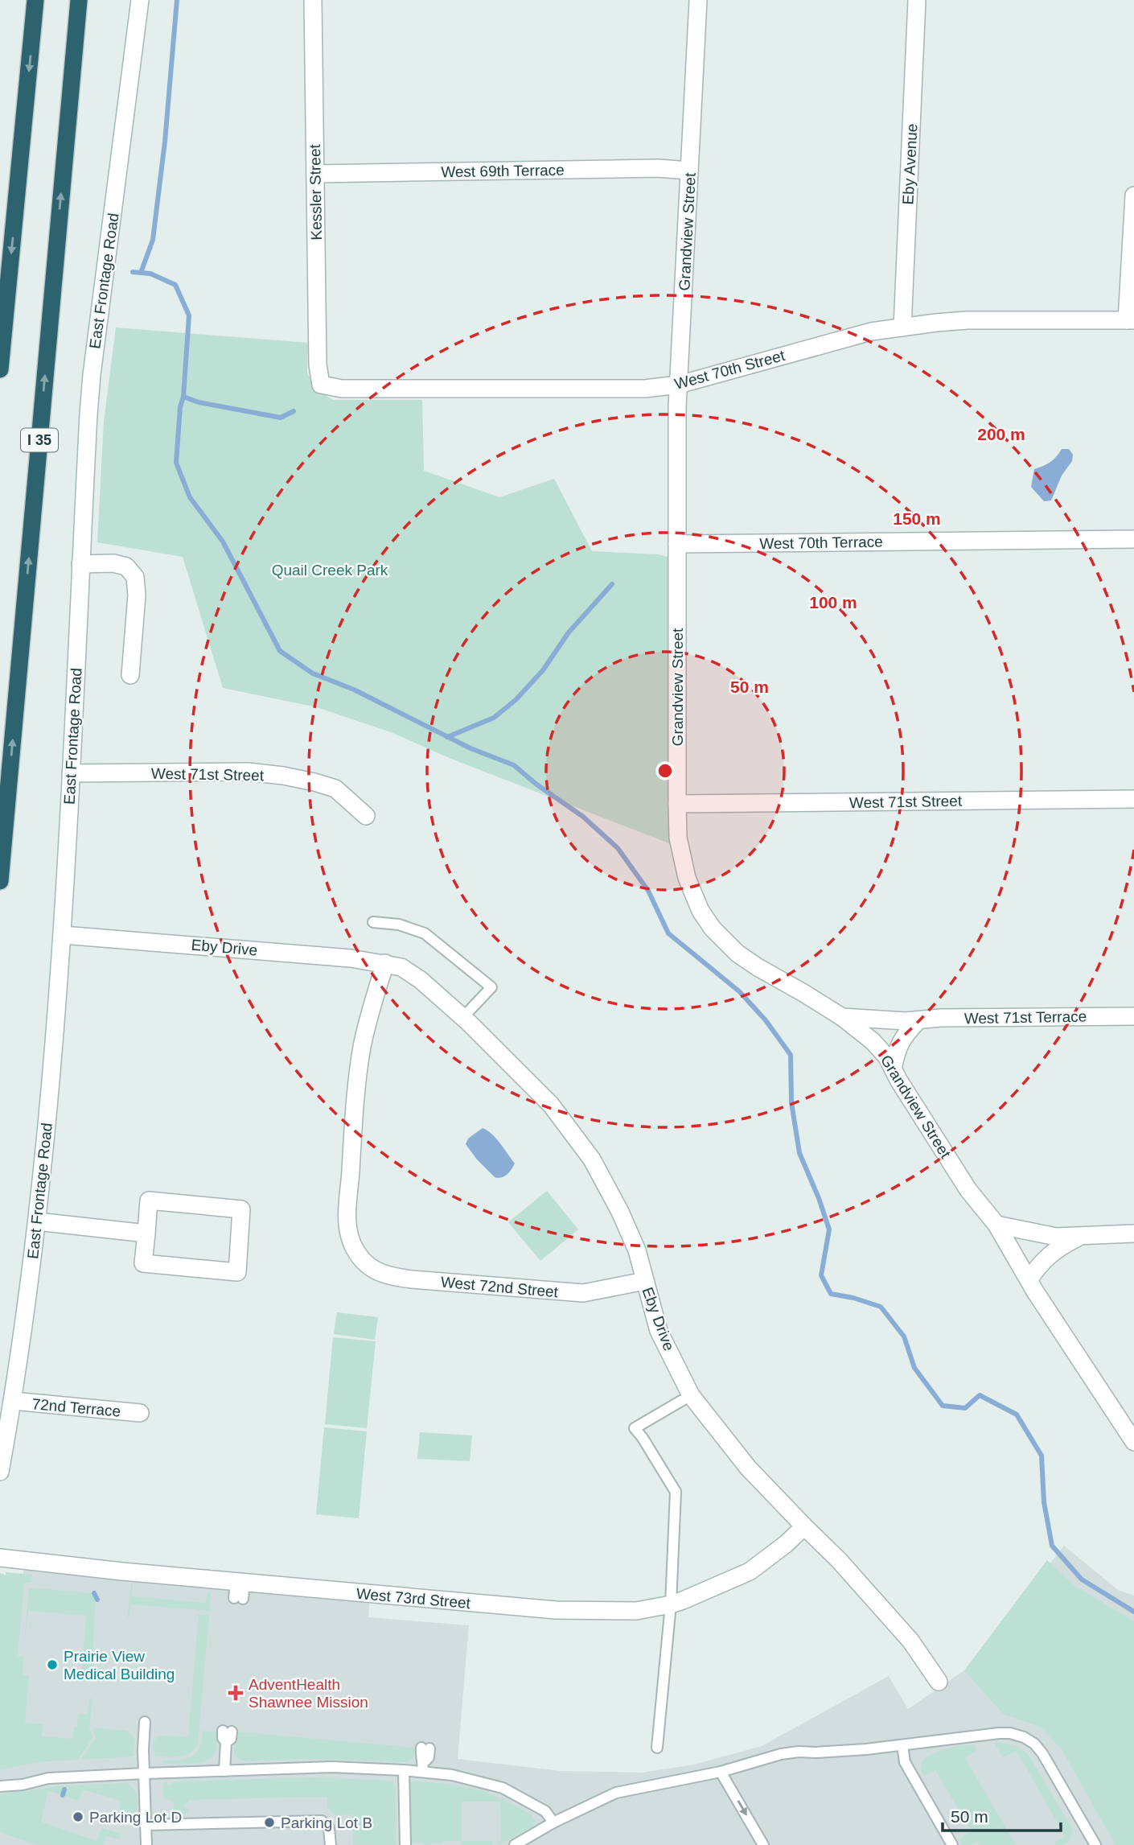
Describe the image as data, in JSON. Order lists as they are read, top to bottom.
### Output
{
  "streets": {
    "highway": ["I 35"],
    "street": [
      "Eby Avenue",
      "West 69th Terrace",
      "Kessler Street",
      "Grandview Street",
      "East Frontage Road",
      "West 70th Street",
      "West 70th Terrace",
      "West 71st Street",
      "Eby Drive",
      "West 71st Terrace",
      "West 72nd Street",
      "72nd Terrace",
      "West 73rd Street"
    ]
  },
  "crossings": [
    ["Eby Avenue", "West 70th Street"],
    ["West 69th Terrace", "Kessler Street"],
    ["West 69th Terrace", "Grandview Street"],
    ["Kessler Street", "West 70th Street"],
    ["Grandview Street", "West 70th Street"],
    ["Grandview Street", "West 70th Terrace"],
    ["Grandview Street", "West 71st Street"],
    ["Grandview Street", "West 71st Terrace"],
    ["East Frontage Road", "West 71st Street"],
    ["East Frontage Road", "Eby Drive"],
    ["East Frontage Road", "72nd Terrace"],
    ["Eby Drive", "West 72nd Street"],
    ["Eby Drive", "West 73rd Street"]
  ],
  "parks": ["Quail Creek Park"],
  "places": {
    "other": ["Prairie View Medical Building", "Parking Lot D", "Parking Lot B"],
    "health": ["AdventHealth Shawnee Mission"]
  },
  "scale_bar": "50 m",
  "rings": [
    "200 m",
    "150 m",
    "100 m",
    "50 m"
  ]
}
